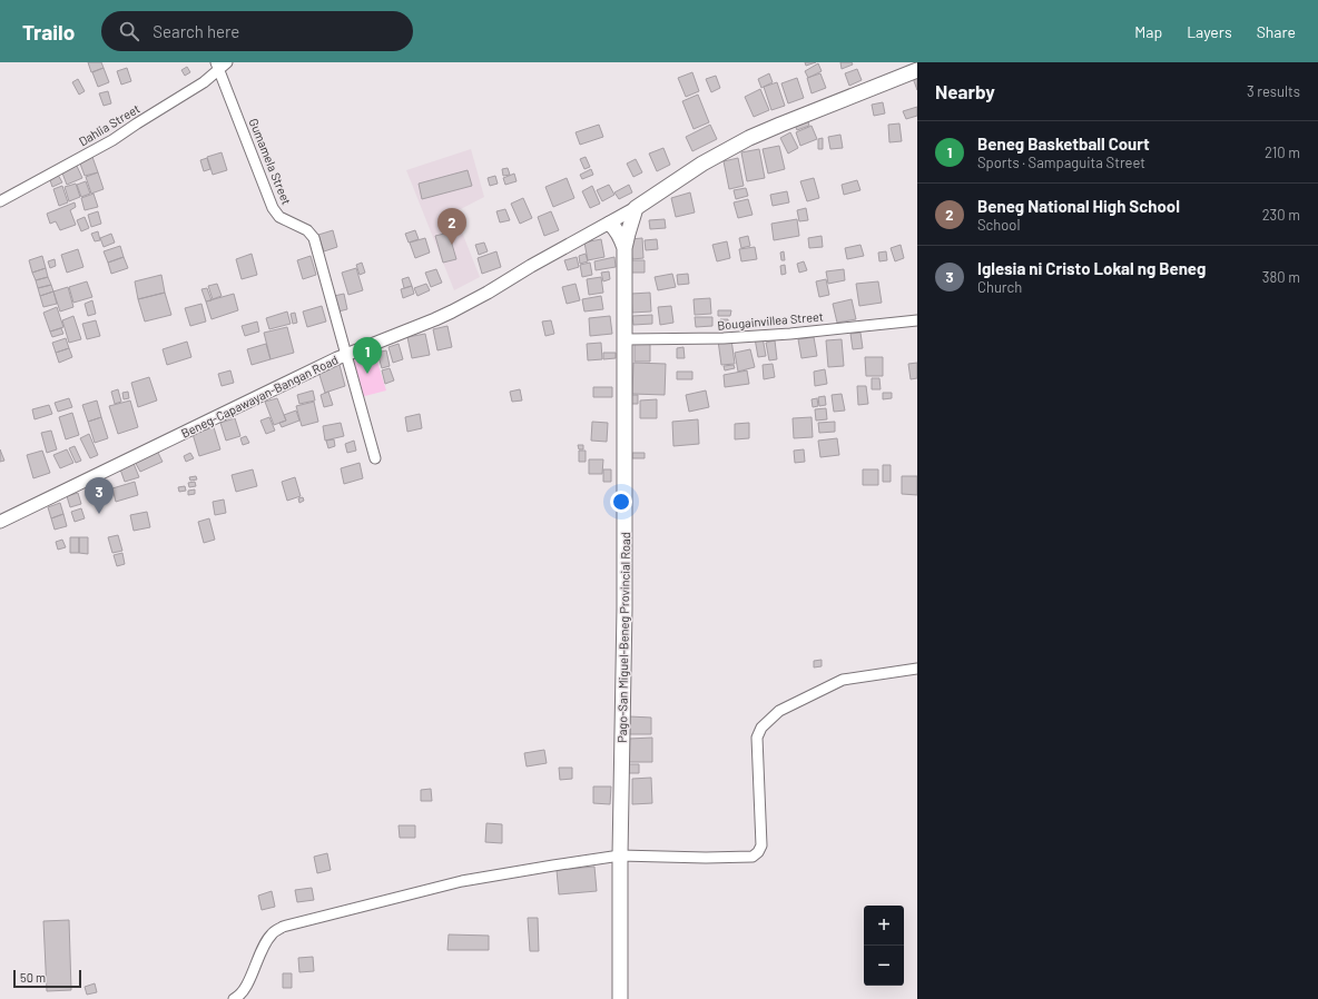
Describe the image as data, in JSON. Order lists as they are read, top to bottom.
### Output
{
  "streets": {
    "main road": ["Pago-San Miguel-Beneg Provincial Road"],
    "street": [
      "Dahlia Street",
      "Gumamela Street",
      "Bougainvillea Street",
      "Beneg-Capawayan-Bangan Road"
    ]
  },
  "crossings": [
    ["Dahlia Street", "Gumamela Street"],
    ["Gumamela Street", "Beneg-Capawayan-Bangan Road"],
    ["Bougainvillea Street", "Pago-San Miguel-Beneg Provincial Road"]
  ],
  "scale_bar": "50 m",
  "page": {
    "header": "Trailo",
    "search": "Search here",
    "nav": ["Map", "Layers", "Share"],
    "heading": ["Nearby", "3 results"],
    "list": [
      {
        "mark": "1",
        "name": "Beneg Basketball Court",
        "note": "Sports · Sampaguita Street",
        "value": "210 m"
      },
      {
        "mark": "2",
        "name": "Beneg National High School",
        "note": "School",
        "value": "230 m"
      },
      {
        "mark": "3",
        "name": "Iglesia ni Cristo Lokal ng Beneg",
        "note": "Church",
        "value": "380 m"
      }
    ],
    "pins": ["2", "1", "3"],
    "map_buttons": ["+", "−"],
    "scale": "50 m"
  }
}
